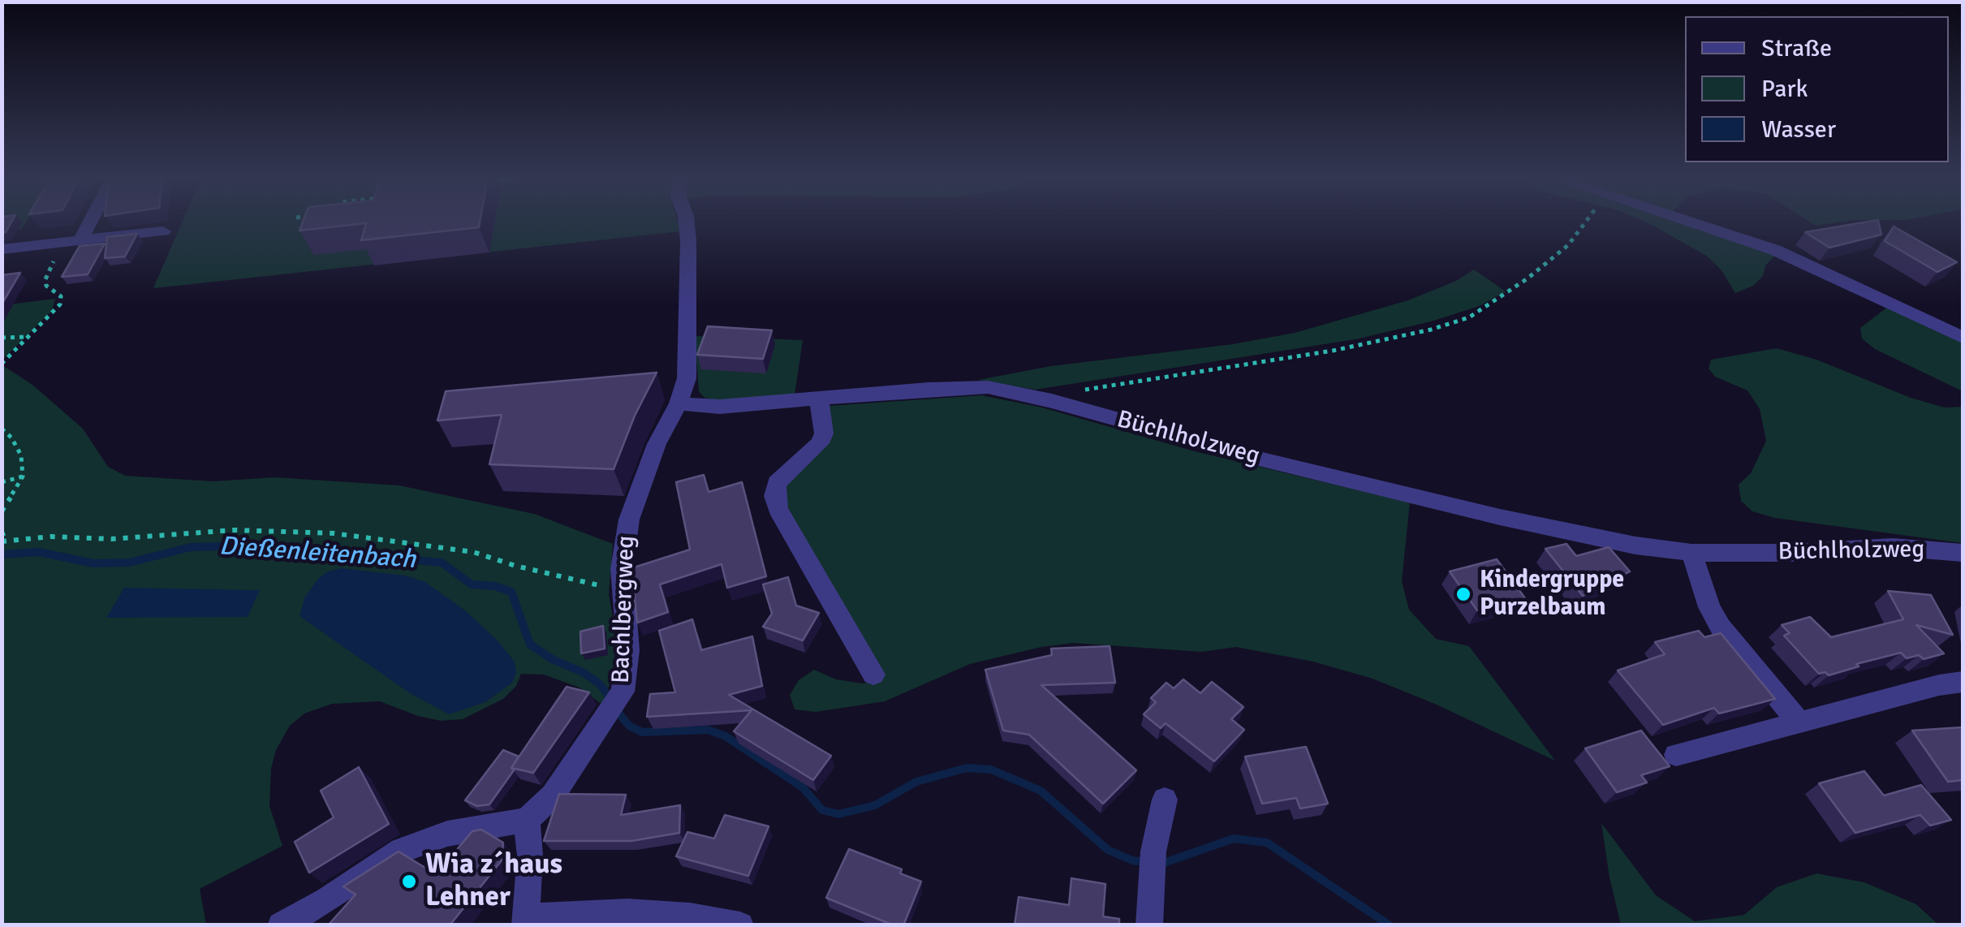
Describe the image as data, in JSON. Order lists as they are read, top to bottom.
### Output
{
  "streets": {
    "street": ["Büchlholzweg", "Bachlbergweg"]
  },
  "crossings": [
    ["Büchlholzweg", "Bachlbergweg"]
  ],
  "water": ["Dießenleitenbach"],
  "places": ["Kindergruppe Purzelbaum", "Wia z´haus Lehner"],
  "legend": ["Straße", "Park", "Wasser"]
}
